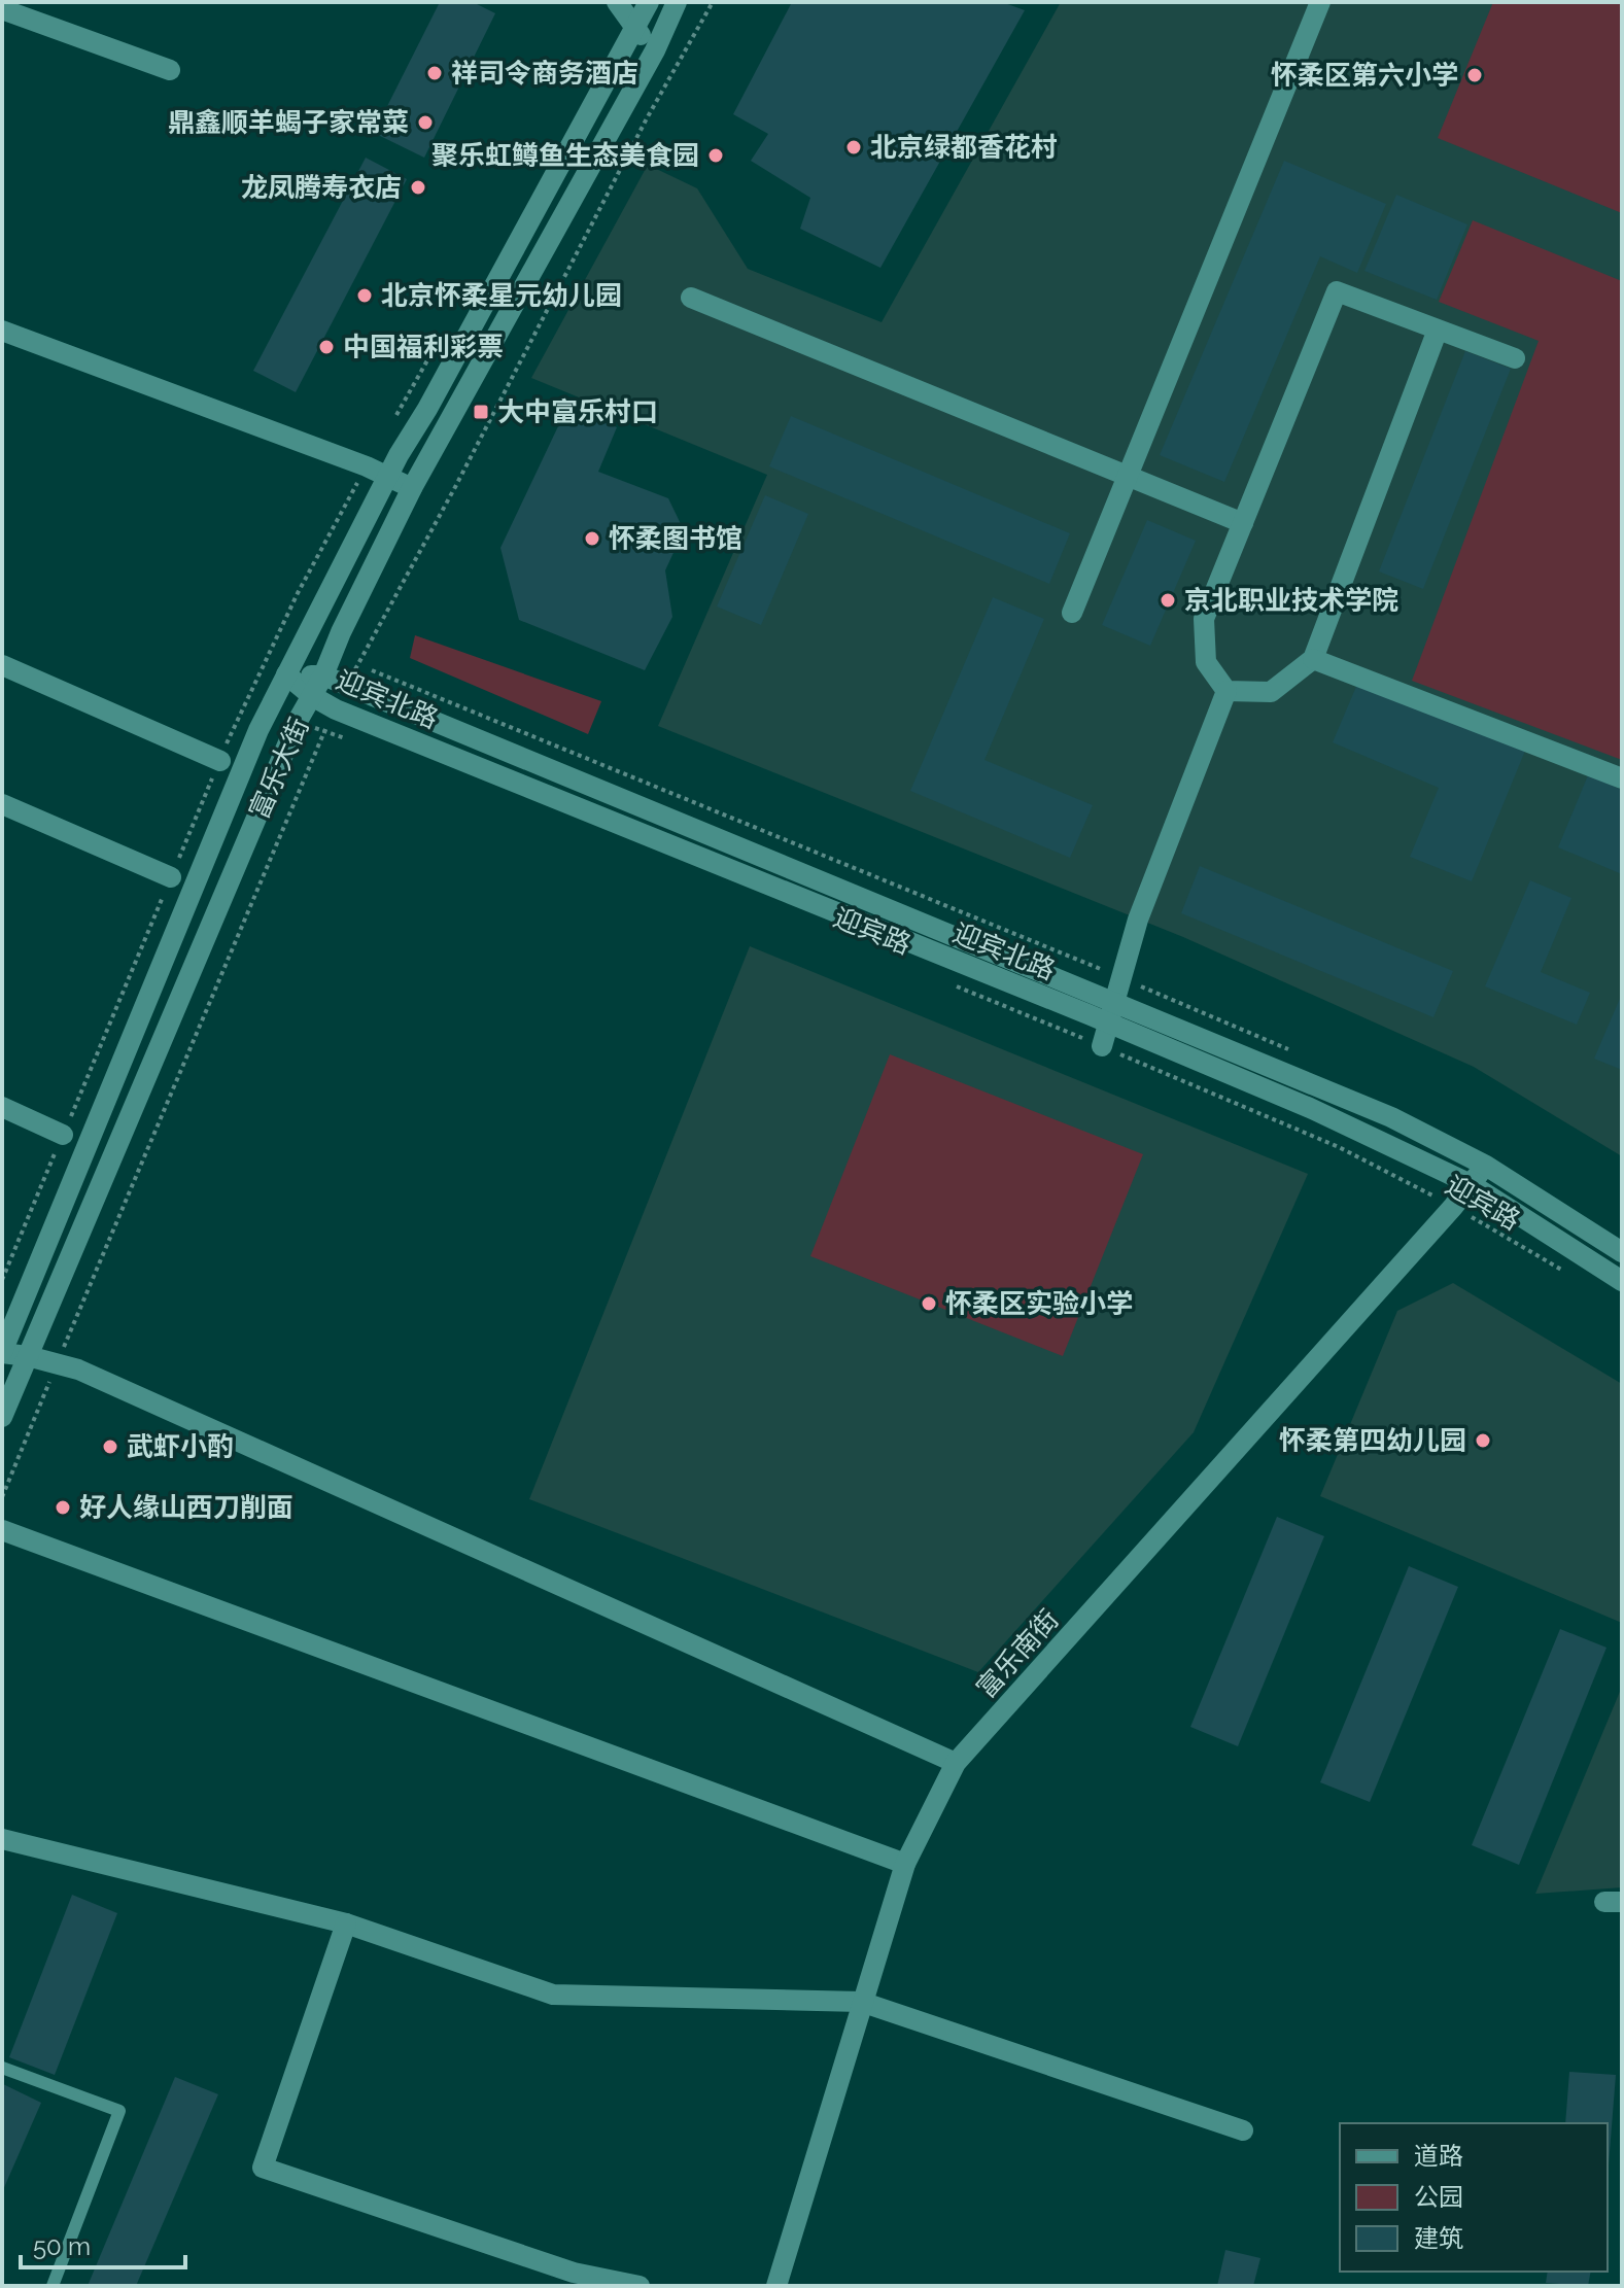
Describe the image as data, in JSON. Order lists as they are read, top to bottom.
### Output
{
  "streets": {
    "street": ["迎宾北路", "富乐大街", "富乐南街"],
    "path": ["迎宾路"]
  },
  "crossings": [
    ["迎宾北路", "富乐大街"],
    ["迎宾北路", "富乐南街"],
    ["迎宾路", "富乐南街"]
  ],
  "places": {
    "other": [
      "祥司令商务酒店",
      "怀柔区第六小学",
      "鼎鑫顺羊蝎子家常菜",
      "北京绿都香花村",
      "聚乐虹鳟鱼生态美食园",
      "龙凤腾寿衣店",
      "北京怀柔星元幼儿园",
      "中国福利彩票",
      "怀柔图书馆",
      "京北职业技术学院",
      "怀柔区实验小学",
      "怀柔第四幼儿园",
      "武虾小酌",
      "好人缘山西刀削面"
    ],
    "transit": ["大中富乐村口"]
  },
  "legend": ["道路", "公园", "建筑"],
  "scale_bar": "50 m"
}
